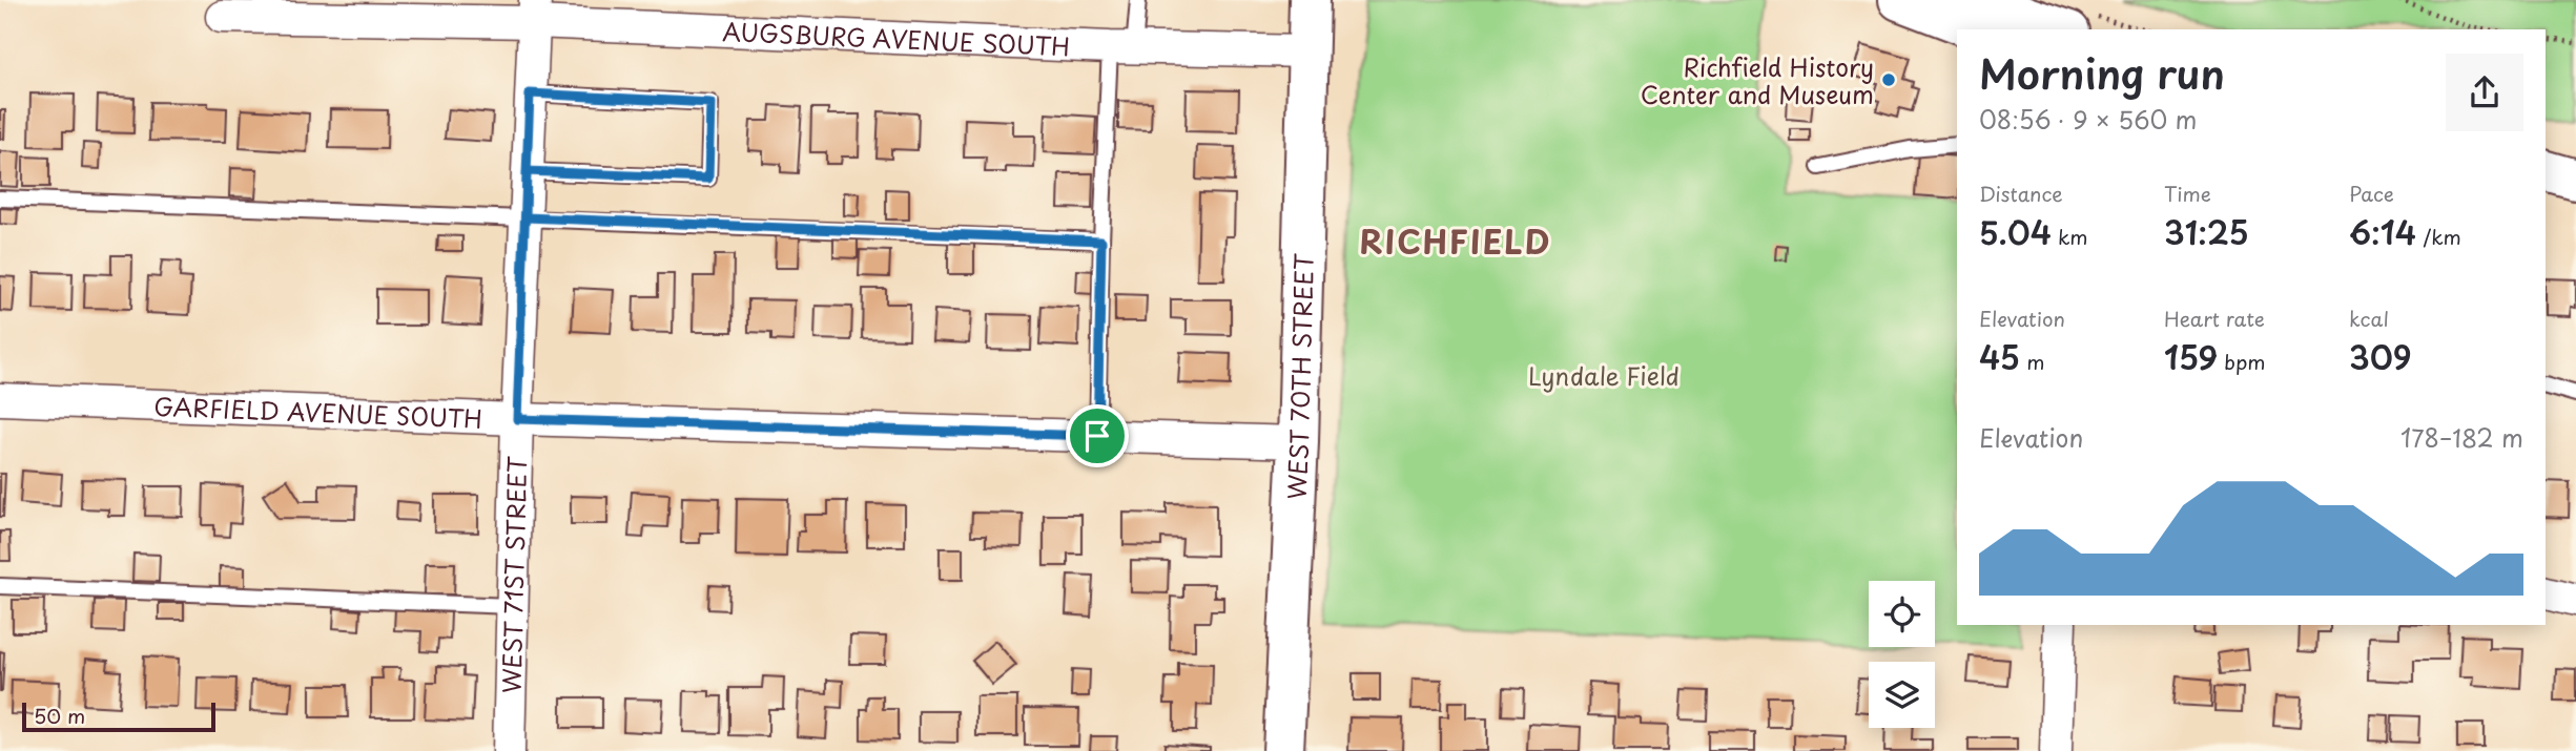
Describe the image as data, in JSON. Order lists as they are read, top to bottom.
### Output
{
  "streets": {
    "street": [
      "AUGSBURG AVENUE SOUTH",
      "WEST 70TH STREET",
      "GARFIELD AVENUE SOUTH",
      "WEST 71ST STREET"
    ]
  },
  "crossings": [
    ["AUGSBURG AVENUE SOUTH", "WEST 70TH STREET"],
    ["AUGSBURG AVENUE SOUTH", "WEST 71ST STREET"],
    ["WEST 70TH STREET", "GARFIELD AVENUE SOUTH"],
    ["GARFIELD AVENUE SOUTH", "WEST 71ST STREET"]
  ],
  "districts": ["RICHFIELD"],
  "parks": ["Lyndale Field"],
  "places": ["Richfield History Center and Museum"],
  "scale_bar": "50 m",
  "page": {
    "heading": ["Morning run", "08:56 · 9 × 560 m"],
    "stats": [
      ["Distance", "5.04 km"],
      ["Time", "31:25"],
      ["Pace", "6:14 /km"],
      ["Elevation", "45 m"],
      ["Heart rate", "159 bpm"],
      ["kcal", "309"]
    ],
    "chart": ["Elevation", "178–182 m"],
    "scale": "50 m"
  }
}
